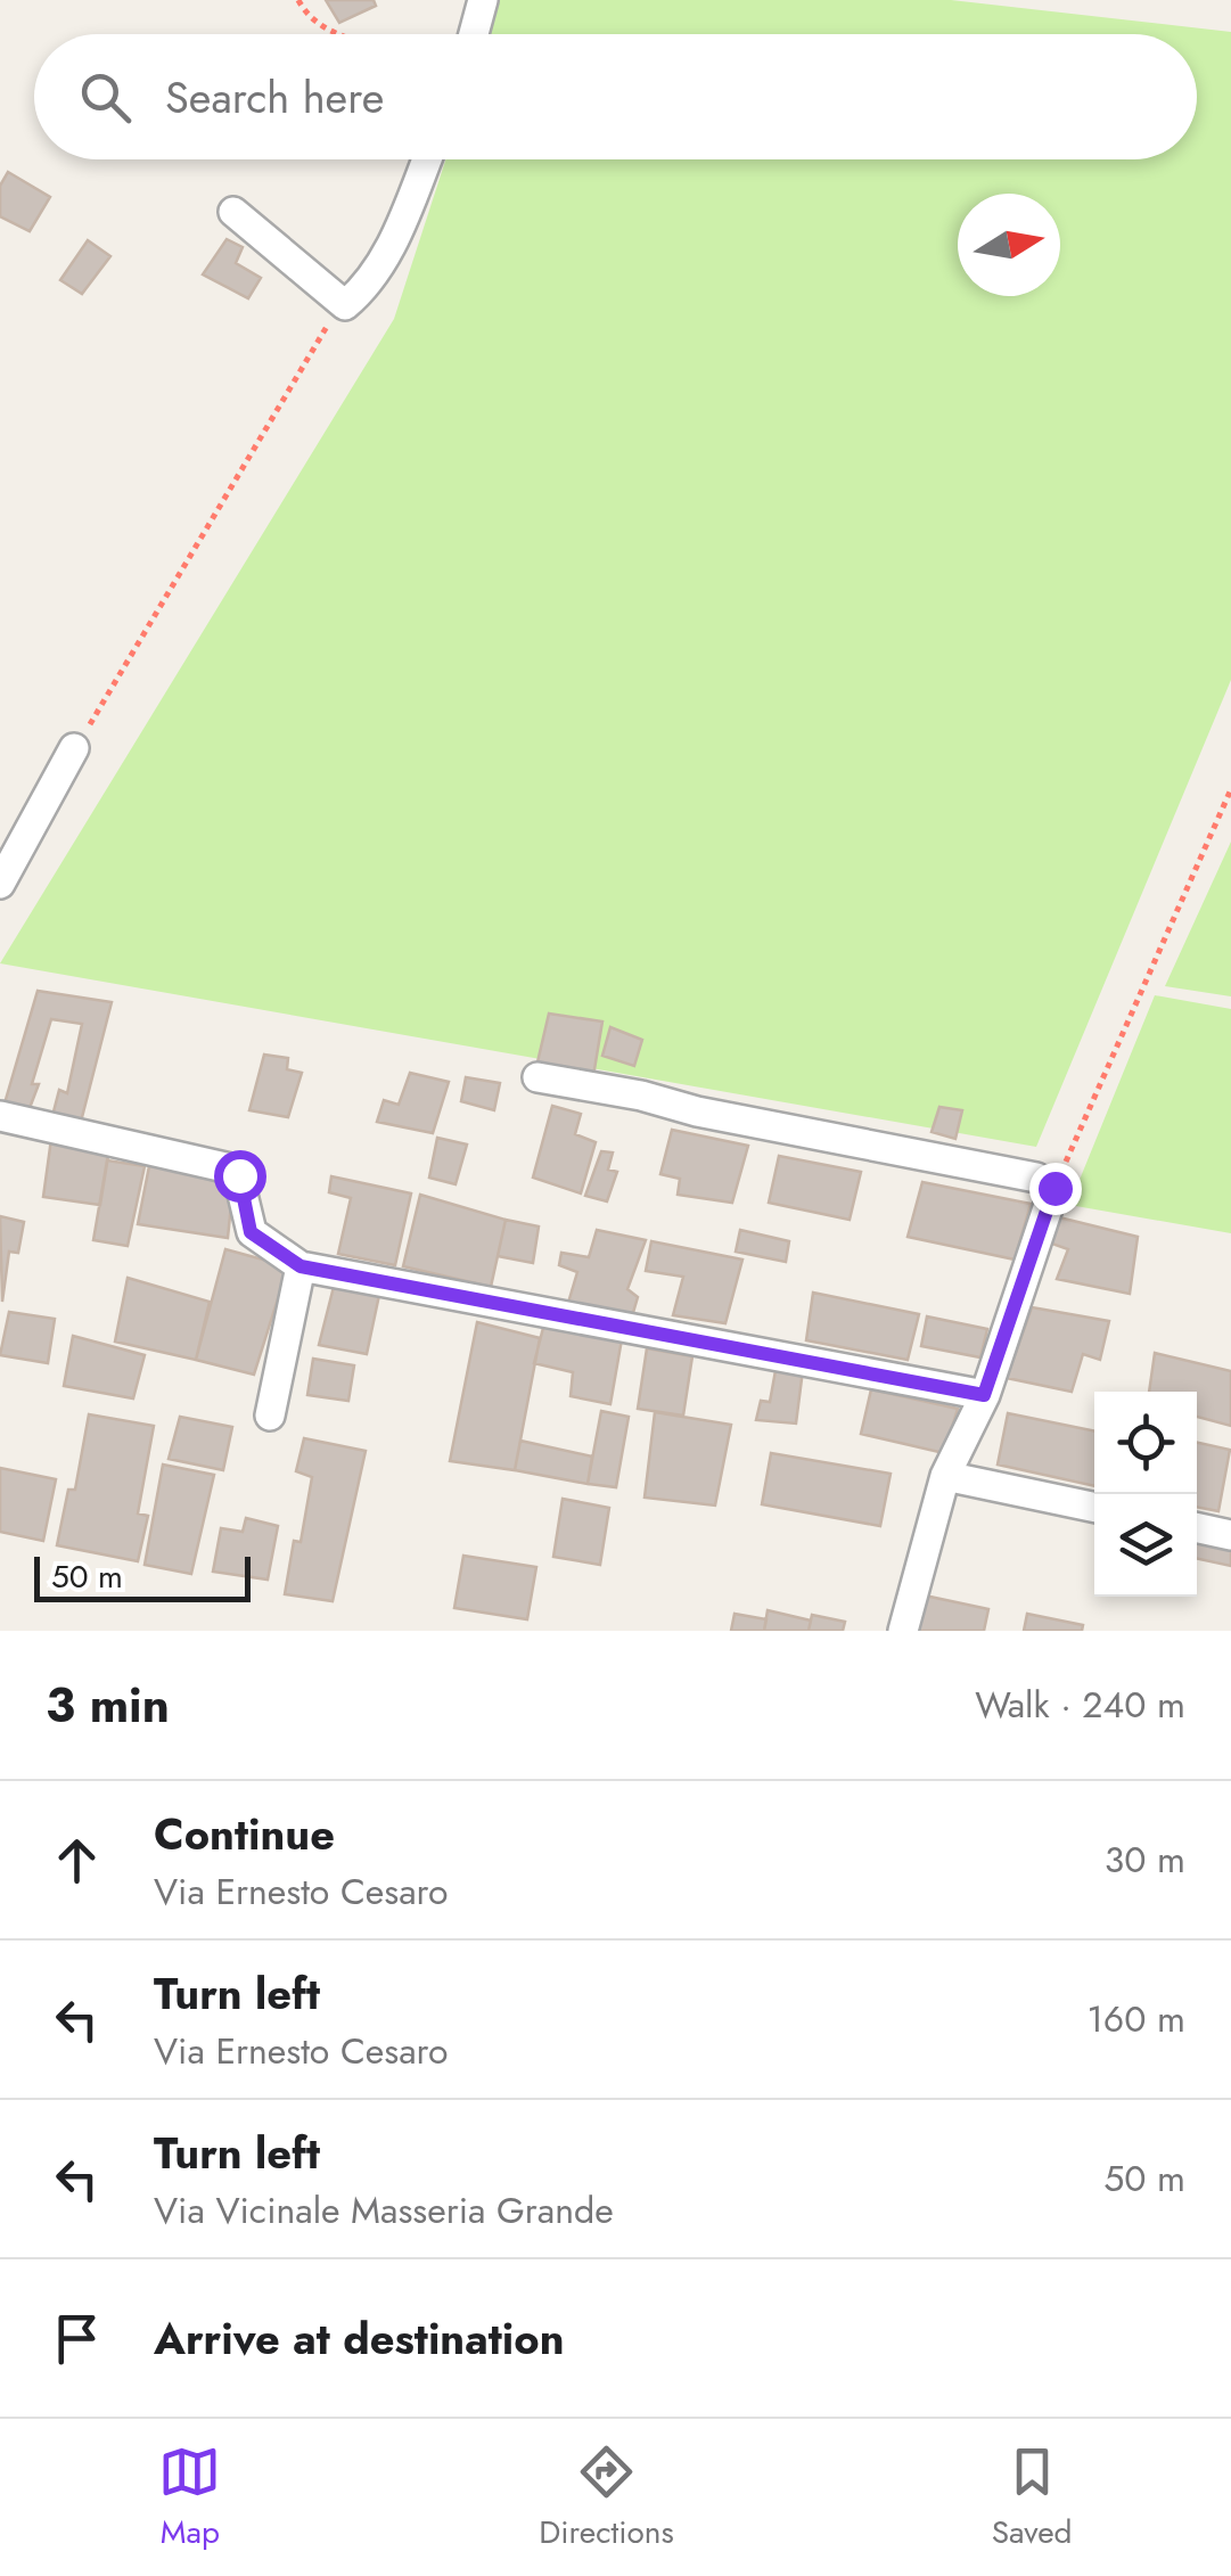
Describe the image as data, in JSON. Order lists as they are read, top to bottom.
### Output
{
  "scale_bar": "50 m",
  "north": "right",
  "page": {
    "search": "Search here",
    "scale": "50 m",
    "heading": ["3 min", "Walk · 240 m"],
    "list": [
      ["Continue", "Via Ernesto Cesaro", "30 m"],
      ["Turn left", "Via Ernesto Cesaro", "160 m"],
      ["Turn left", "Via Vicinale Masseria Grande", "50 m"],
      "Arrive at destination"
    ],
    "nav": ["Map", "Directions", "Saved"]
  }
}
